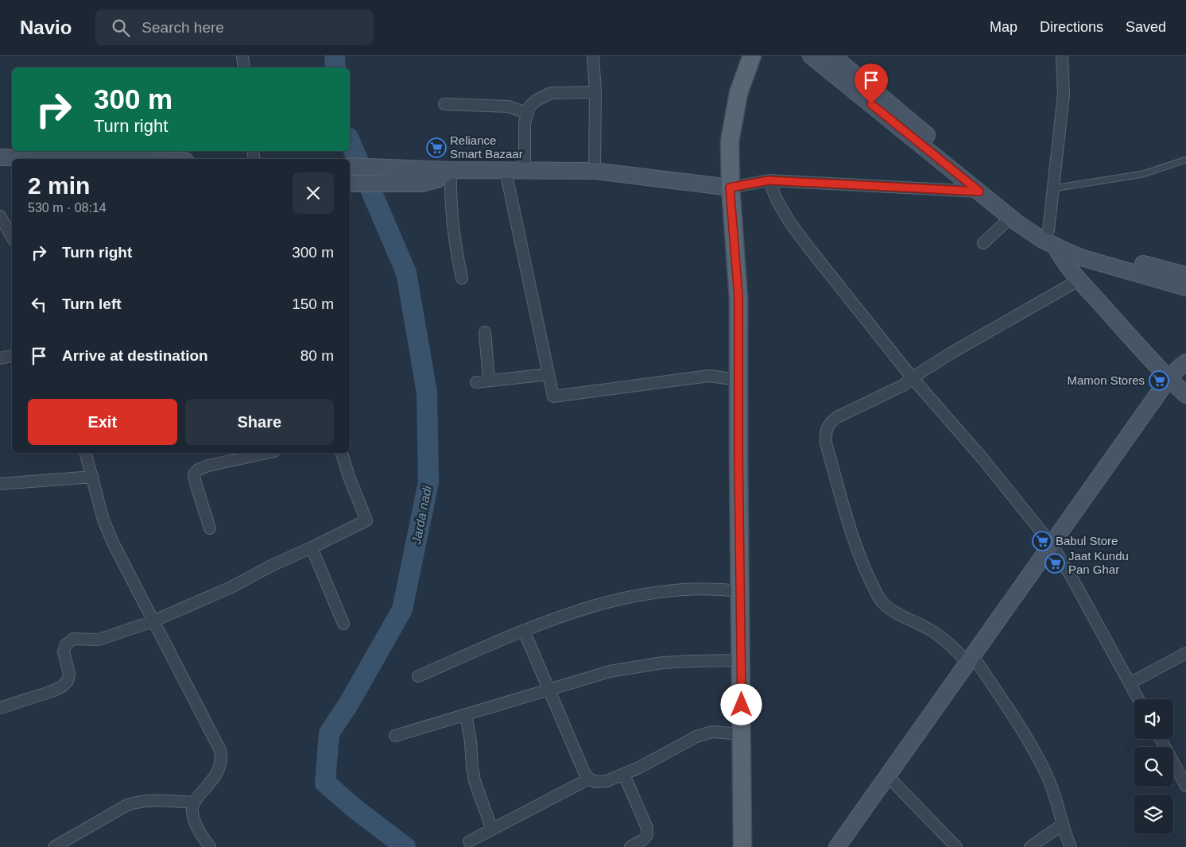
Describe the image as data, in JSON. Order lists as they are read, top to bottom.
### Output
{
  "water": ["Jarda nadi"],
  "places": {
    "supermarket": [
      "Reliance Smart Bazaar",
      "Mamon Stores",
      "Babul Store",
      "Jaat Kundu Pan Ghar"
    ]
  },
  "page": {
    "header": "Navio",
    "search": "Search here",
    "nav": ["Map", "Directions", "Saved"],
    "turn": ["300 m", "Turn right"],
    "heading": ["2 min", "530 m · 08:14"],
    "list": [
      {
        "name": "Turn right",
        "value": "300 m"
      },
      {
        "name": "Turn left",
        "value": "150 m"
      },
      {
        "name": "Arrive at destination",
        "value": "80 m"
      }
    ],
    "buttons": ["Exit", "Share"]
  }
}
